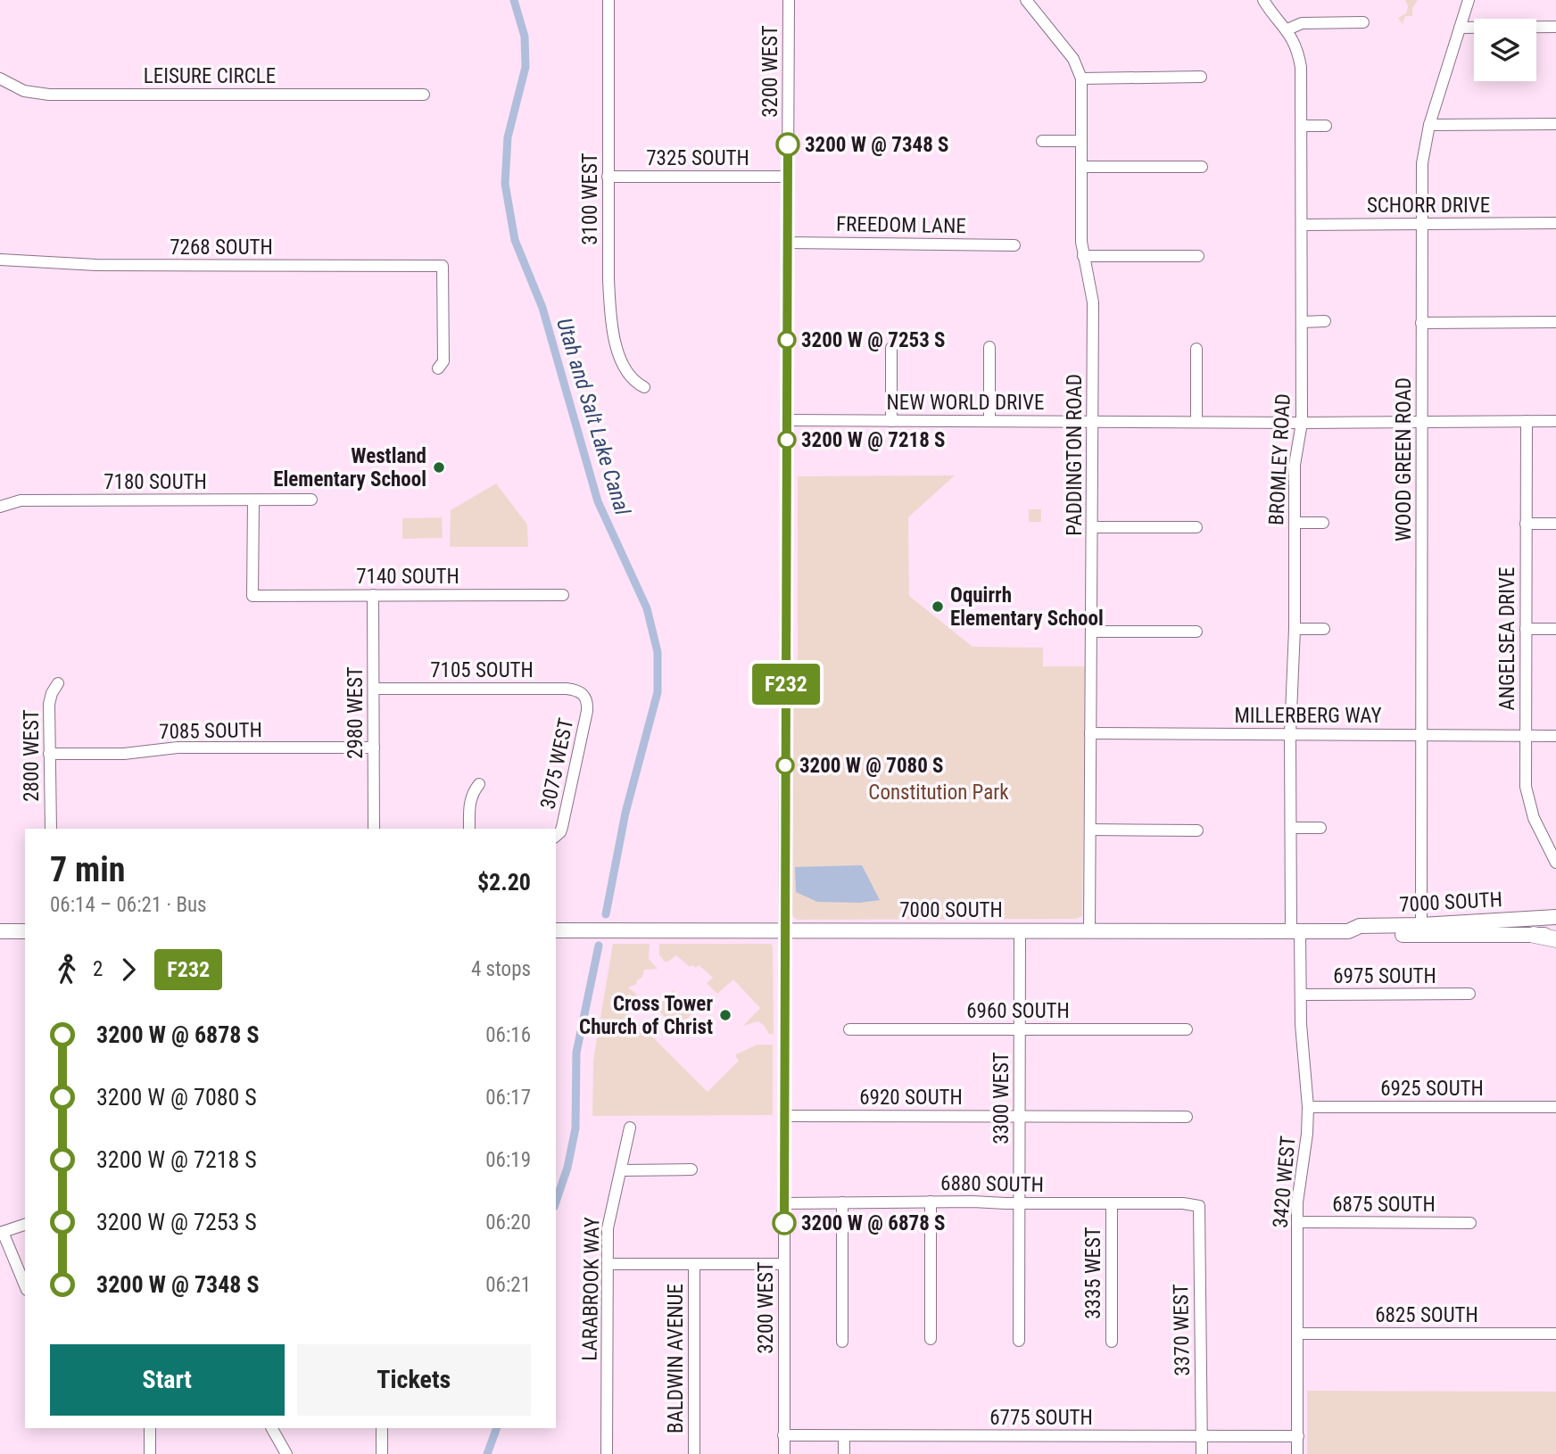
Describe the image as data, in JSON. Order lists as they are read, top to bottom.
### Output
{
  "streets": {
    "main road": ["7000 SOUTH"],
    "street": [
      "3200 WEST",
      "LEISURE CIRCLE",
      "7325 SOUTH",
      "3100 WEST",
      "SCHORR DRIVE",
      "FREEDOM LANE",
      "7268 SOUTH",
      "NEW WORLD DRIVE",
      "PADDINGTON ROAD",
      "BROMLEY ROAD",
      "WOOD GREEN ROAD",
      "7180 SOUTH",
      "7140 SOUTH",
      "ANGELSEA DRIVE",
      "7105 SOUTH",
      "2980 WEST",
      "MILLERBERG WAY",
      "7085 SOUTH",
      "2800 WEST",
      "3075 WEST",
      "6975 SOUTH",
      "6960 SOUTH",
      "6925 SOUTH",
      "6920 SOUTH",
      "3300 WEST",
      "3420 WEST",
      "6880 SOUTH",
      "6875 SOUTH",
      "3335 WEST",
      "LARABROOK WAY",
      "6825 SOUTH",
      "3370 WEST",
      "BALDWIN AVENUE",
      "6775 SOUTH"
    ]
  },
  "crossings": [
    ["3200 WEST", "7325 SOUTH"],
    ["3200 WEST", "FREEDOM LANE"],
    ["3200 WEST", "NEW WORLD DRIVE"],
    ["3200 WEST", "7000 SOUTH"],
    ["3200 WEST", "6920 SOUTH"],
    ["3200 WEST", "6880 SOUTH"],
    ["3200 WEST", "6775 SOUTH"],
    ["7325 SOUTH", "3100 WEST"],
    ["SCHORR DRIVE", "BROMLEY ROAD"],
    ["SCHORR DRIVE", "WOOD GREEN ROAD"],
    ["NEW WORLD DRIVE", "PADDINGTON ROAD"],
    ["NEW WORLD DRIVE", "BROMLEY ROAD"],
    ["NEW WORLD DRIVE", "WOOD GREEN ROAD"],
    ["NEW WORLD DRIVE", "ANGELSEA DRIVE"],
    ["PADDINGTON ROAD", "MILLERBERG WAY"],
    ["PADDINGTON ROAD", "7000 SOUTH"],
    ["BROMLEY ROAD", "MILLERBERG WAY"],
    ["BROMLEY ROAD", "7000 SOUTH"],
    ["BROMLEY ROAD", "3420 WEST"],
    ["WOOD GREEN ROAD", "MILLERBERG WAY"],
    ["WOOD GREEN ROAD", "7000 SOUTH"],
    ["7180 SOUTH", "7140 SOUTH"],
    ["7140 SOUTH", "2980 WEST"],
    ["ANGELSEA DRIVE", "MILLERBERG WAY"],
    ["7105 SOUTH", "2980 WEST"],
    ["7105 SOUTH", "3075 WEST"],
    ["2980 WEST", "7085 SOUTH"],
    ["7085 SOUTH", "2800 WEST"],
    ["7000 SOUTH", "3300 WEST"],
    ["7000 SOUTH", "3420 WEST"],
    ["6975 SOUTH", "3420 WEST"],
    ["6960 SOUTH", "3300 WEST"],
    ["6925 SOUTH", "3420 WEST"],
    ["6920 SOUTH", "3300 WEST"],
    ["3300 WEST", "6880 SOUTH"],
    ["3420 WEST", "6875 SOUTH"],
    ["3420 WEST", "6825 SOUTH"],
    ["3420 WEST", "6775 SOUTH"],
    ["6880 SOUTH", "3335 WEST"],
    ["6880 SOUTH", "3370 WEST"],
    ["3370 WEST", "6775 SOUTH"]
  ],
  "water": ["Utah and Salt Lake Canal"],
  "parks": ["Constitution Park"],
  "places": [
    "3200 W @ 7348 S",
    "3200 W @ 7253 S",
    "3200 W @ 7218 S",
    "Westland Elementary School",
    "Oquirrh Elementary School",
    "3200 W @ 7080 S",
    "Cross Tower Church of Christ",
    "3200 W @ 6878 S"
  ],
  "lines": ["bus line F232"],
  "page": {
    "on_map": "F232",
    "heading": ["7 min", "06:14 – 06:21 · Bus", "$2.20"],
    "legs": ["2", "F232", "4 stops"],
    "list": [
      {
        "name": "3200 W @ 6878 S",
        "value": "06:16"
      },
      {
        "name": "3200 W @ 7080 S",
        "value": "06:17"
      },
      {
        "name": "3200 W @ 7218 S",
        "value": "06:19"
      },
      {
        "name": "3200 W @ 7253 S",
        "value": "06:20"
      },
      {
        "name": "3200 W @ 7348 S",
        "value": "06:21"
      }
    ],
    "buttons": ["Start", "Tickets"]
  }
}
